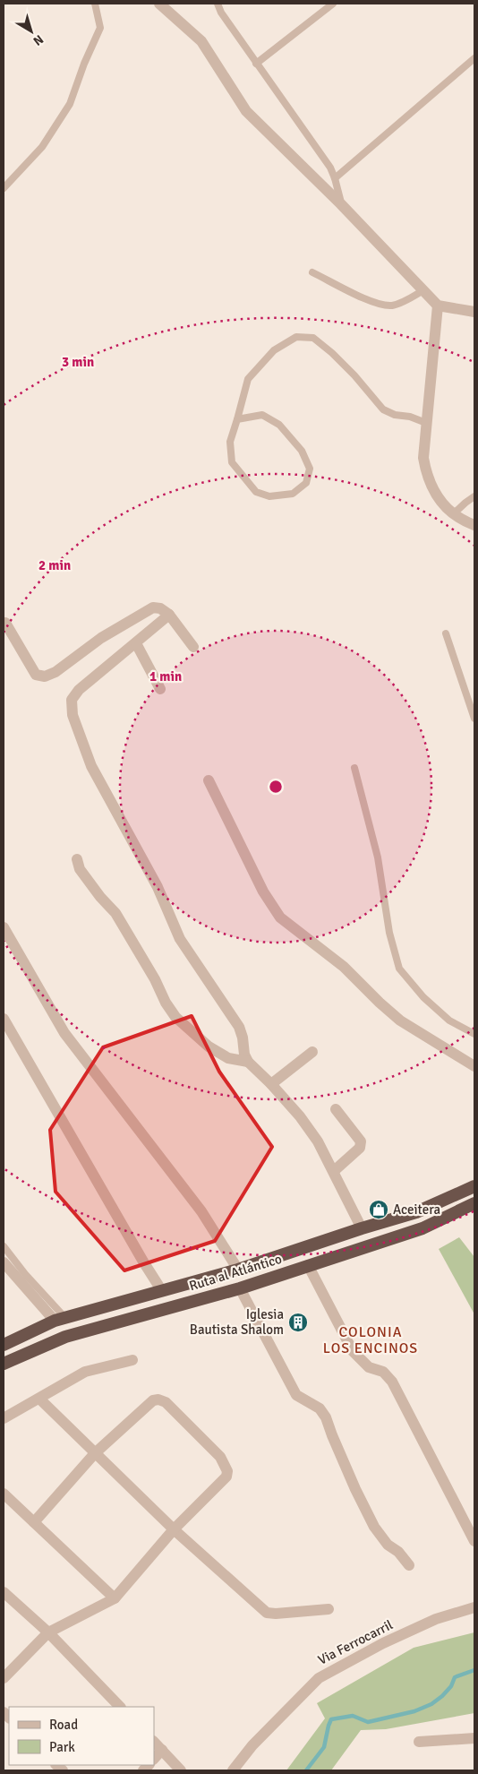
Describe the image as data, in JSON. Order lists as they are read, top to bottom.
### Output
{
  "streets": {
    "highway": ["Ruta al Atlántico"],
    "street": ["Via Ferrocarril"]
  },
  "districts": ["COLONIA LOS ENCINOS"],
  "places": {
    "shop": ["Aceitera"],
    "building": ["Iglesia Bautista Shalom"]
  },
  "legend": ["Road", "Park"],
  "north": "bottom right",
  "rings": ["3 min", "2 min", "1 min"]
}
